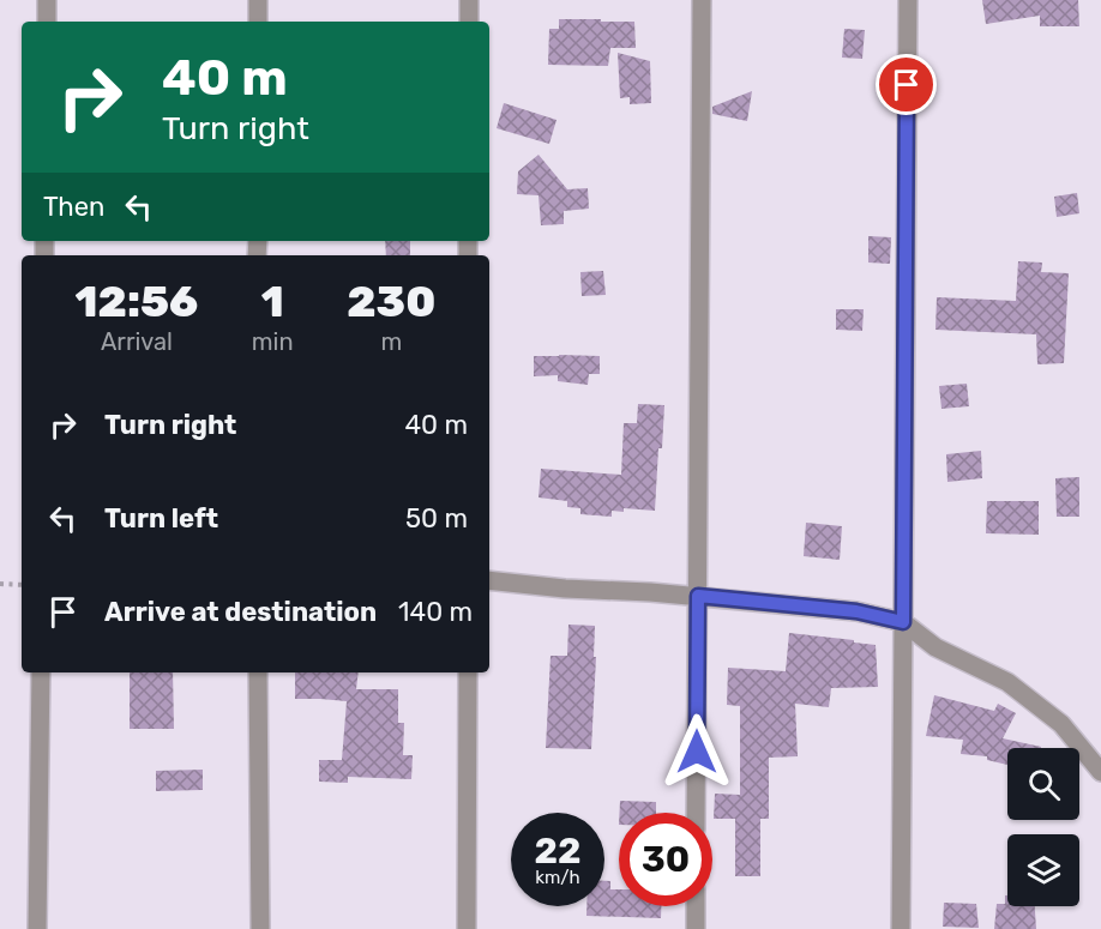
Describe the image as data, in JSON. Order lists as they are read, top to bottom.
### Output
{
  "page": {
    "turn": ["40 m", "Turn right"],
    "then": "Then",
    "eta": [
      "12:56",
      "Arrival",
      "1",
      "min",
      "230",
      "m"
    ],
    "list": [
      {
        "name": "Turn right",
        "value": "40 m"
      },
      {
        "name": "Turn left",
        "value": "50 m"
      },
      {
        "name": "Arrive at destination",
        "value": "140 m"
      }
    ],
    "speed": "22 km/h",
    "limit": "30"
  }
}
